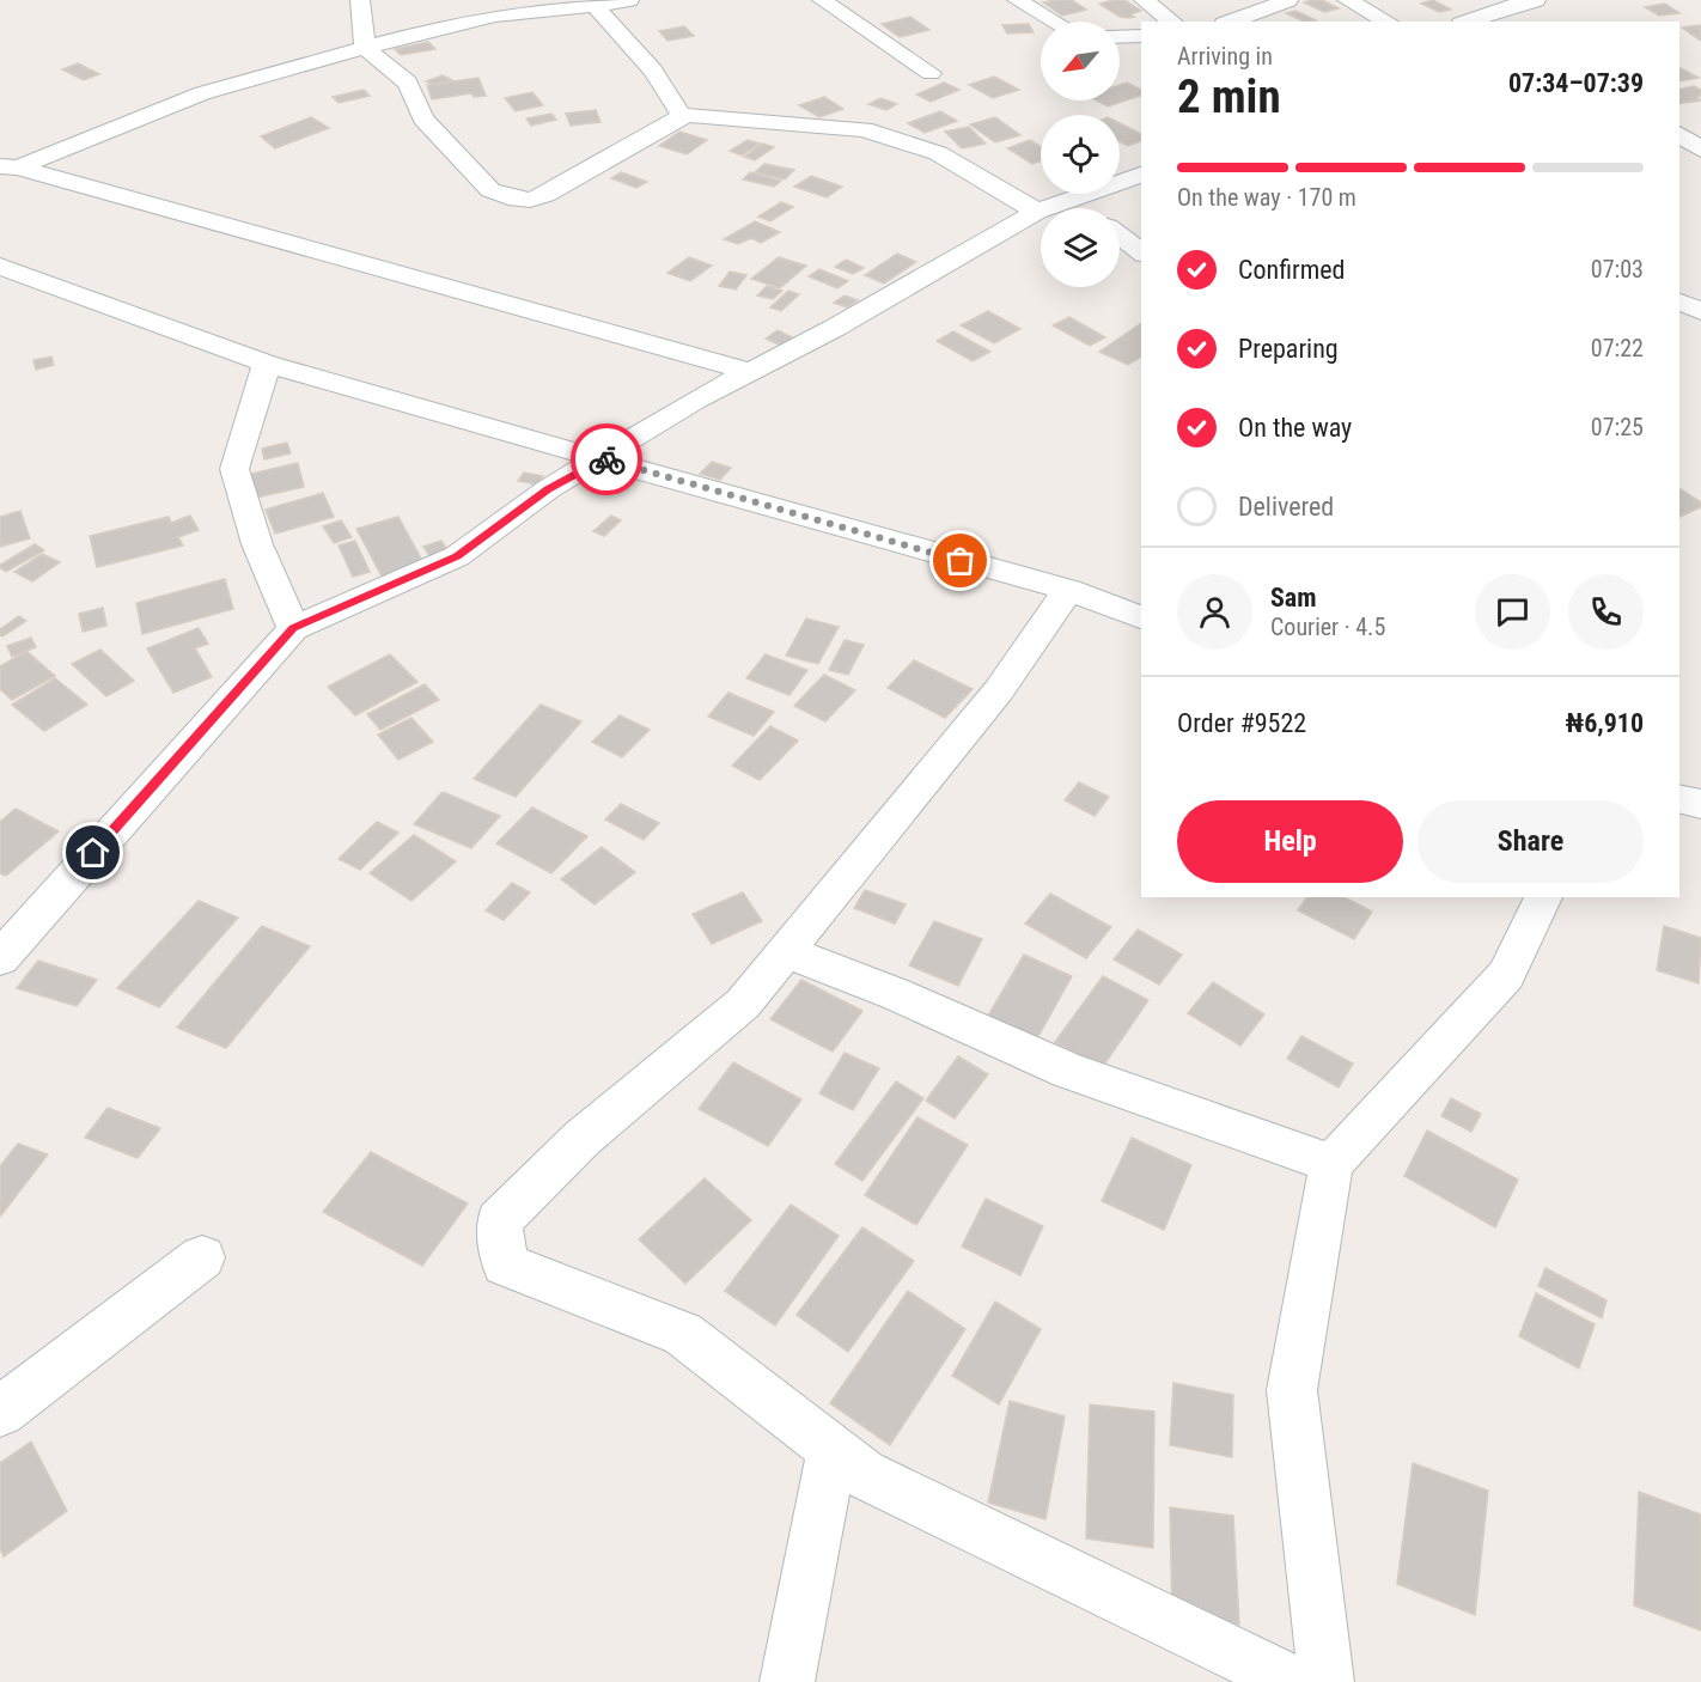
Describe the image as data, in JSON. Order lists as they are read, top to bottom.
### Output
{
  "north": "bottom left",
  "page": {
    "heading": ["2 min", "Arriving in", "07:34–07:39"],
    "panel": [
      "Sam",
      "Courier · 4.5",
      "Order #9522",
      "₦6,910"
    ],
    "bar": "On the way · 170 m",
    "list": [
      ["Confirmed", "07:03"],
      ["Preparing", "07:22"],
      ["On the way", "07:25"],
      "Delivered"
    ],
    "buttons": ["Help", "Share"]
  }
}
